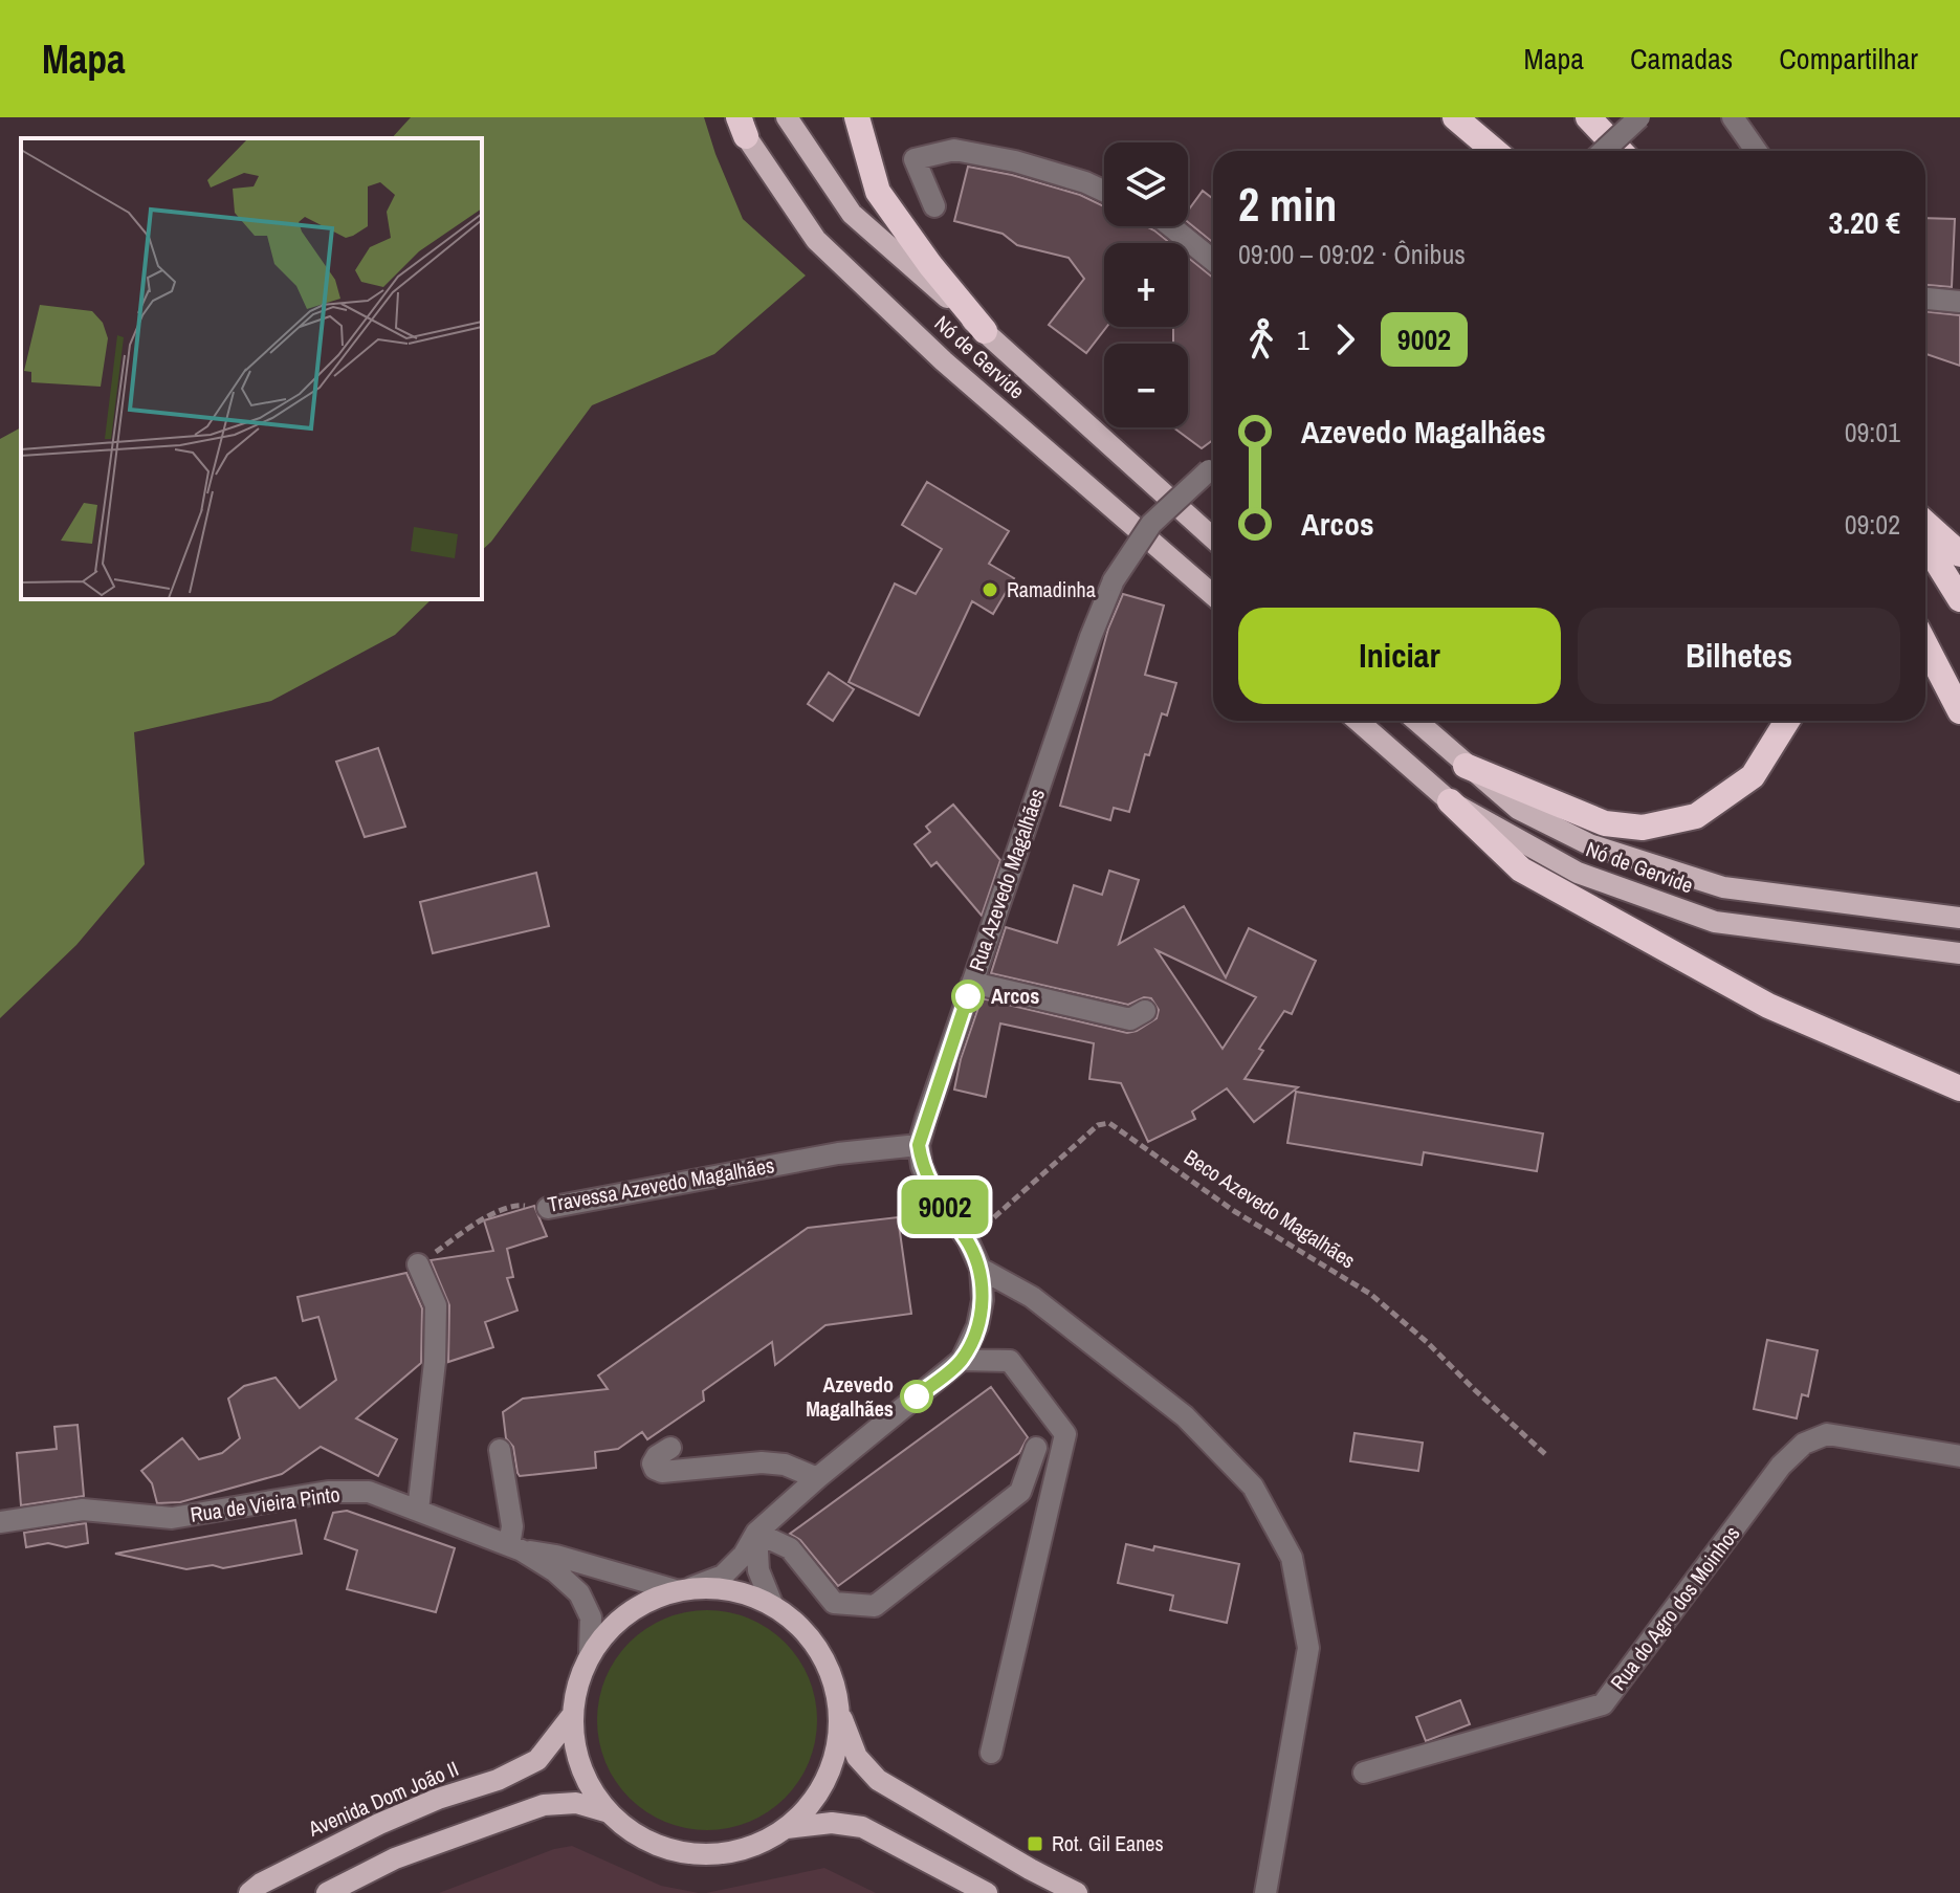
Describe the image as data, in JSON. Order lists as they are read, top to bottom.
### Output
{
  "streets": {
    "main road": ["Nó de Gervide", "Avenida Dom João II"],
    "street": [
      "Rua Azevedo Magalhães",
      "Travessa Azevedo Magalhães",
      "Rua de Vieira Pinto",
      "Rua do Agro dos Moinhos"
    ],
    "path": ["Beco Azevedo Magalhães"]
  },
  "crossings": [
    ["Rua Azevedo Magalhães", "Travessa Azevedo Magalhães"],
    ["Rua de Vieira Pinto", "Avenida Dom João II"]
  ],
  "places": {
    "other": ["Ramadinha", "Arcos", "Azevedo Magalhães"],
    "transit": ["Rot. Gil Eanes"]
  },
  "lines": ["bus line 9002"],
  "page": {
    "header": "Mapa",
    "nav": ["Mapa", "Camadas", "Compartilhar"],
    "on_map": "9002",
    "map_buttons": ["+", "−"],
    "heading": ["2 min", "09:00 – 09:02 · Ônibus", "3.20 €"],
    "legs": ["1", "9002"],
    "list": [
      {
        "name": "Azevedo Magalhães",
        "value": "09:01"
      },
      {
        "name": "Arcos",
        "value": "09:02"
      }
    ],
    "buttons": ["Iniciar", "Bilhetes"]
  }
}
